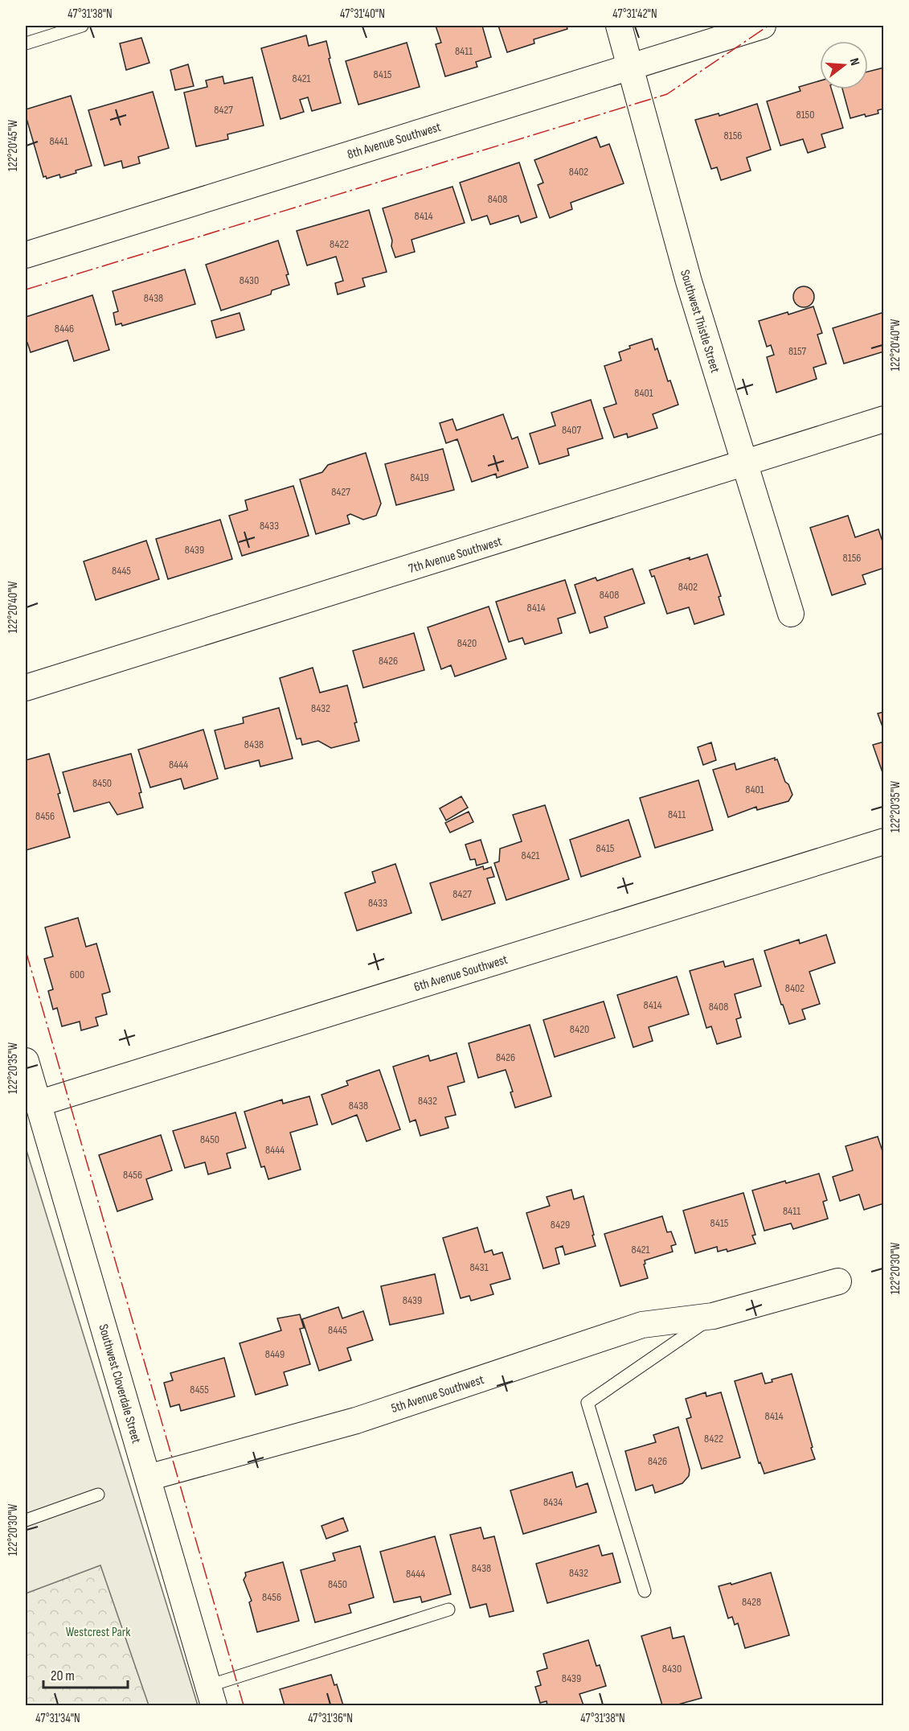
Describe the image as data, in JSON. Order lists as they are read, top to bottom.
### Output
{
  "streets": {
    "street": [
      "8th Avenue Southwest",
      "Southwest Thistle Street",
      "7th Avenue Southwest",
      "6th Avenue Southwest",
      "Southwest Cloverdale Street",
      "5th Avenue Southwest"
    ]
  },
  "crossings": [
    ["8th Avenue Southwest", "Southwest Thistle Street"],
    ["Southwest Thistle Street", "7th Avenue Southwest"],
    ["6th Avenue Southwest", "Southwest Cloverdale Street"],
    ["Southwest Cloverdale Street", "5th Avenue Southwest"]
  ],
  "parks": ["Westcrest Park"],
  "house_numbers": [
    "8411",
    "8415",
    "8421",
    "8427",
    "8150",
    "8156",
    "8441",
    "8402",
    "8408",
    "8414",
    "8422",
    "8430",
    "8438",
    "8446",
    "8157",
    "8401",
    "8407",
    "8419",
    "8427",
    "8433",
    "8439",
    "8156",
    "8445",
    "8402",
    "8408",
    "8414",
    "8420",
    "8426",
    "8432",
    "8438",
    "8444",
    "8450",
    "8401",
    "8411",
    "8456",
    "8415",
    "8421",
    "8427",
    "8433",
    "600",
    "8402",
    "8414",
    "8408",
    "8420",
    "8426",
    "8432",
    "8438",
    "8450",
    "8444",
    "8456",
    "8411",
    "8415",
    "8429",
    "8421",
    "8431",
    "8439",
    "8445",
    "8449",
    "8455",
    "8414",
    "8422",
    "8426",
    "8434",
    "8438",
    "8432",
    "8444",
    "8450",
    "8456",
    "8428",
    "8430",
    "8439"
  ],
  "scale_bar": "20 m",
  "north": "right",
  "coordinates": [
    "47°31'38\"N",
    "47°31'40\"N",
    "47°31'42\"N",
    "122°20'45\"W",
    "122°20'40\"W",
    "122°20'35\"W",
    "122°20'30\"W",
    "47°31'34\"N",
    "47°31'36\"N"
  ]
}
